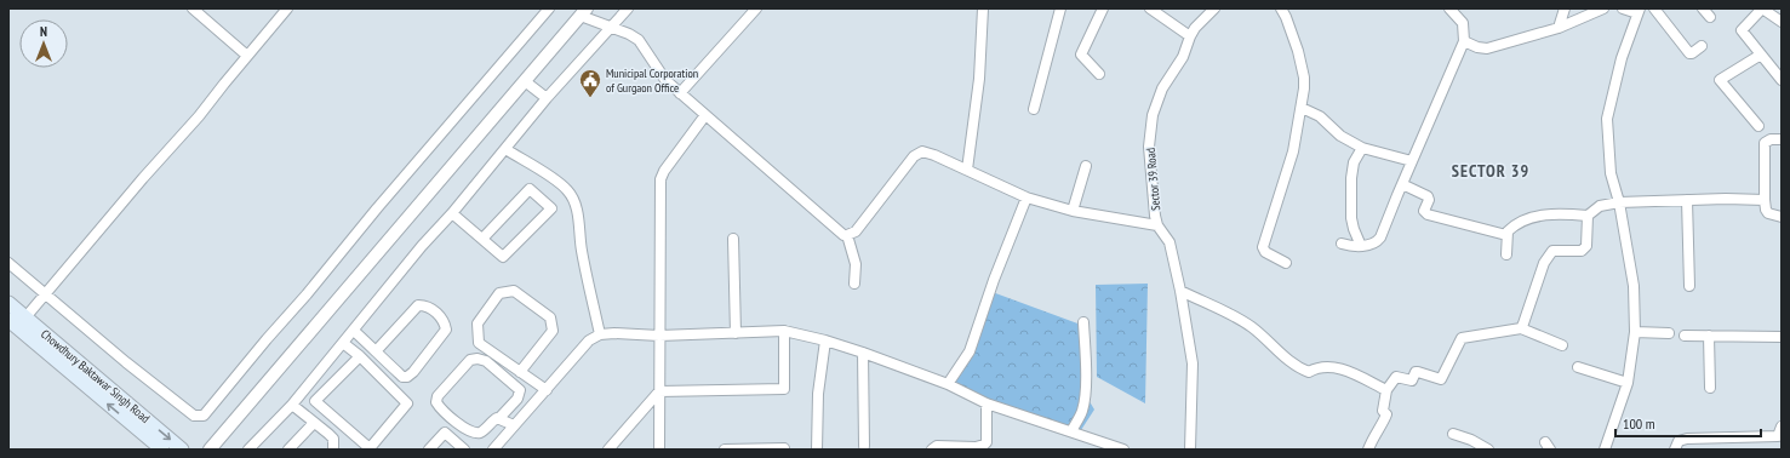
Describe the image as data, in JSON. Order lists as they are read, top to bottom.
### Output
{
  "streets": {
    "main road": ["Chowdhury Baktawar Singh Road"],
    "street": ["Sector 39 Road"]
  },
  "districts": ["SECTOR 39"],
  "places": {
    "public building": ["Municipal Corporation of Gurgaon Office"]
  },
  "scale_bar": "100 m",
  "north": "top"
}
